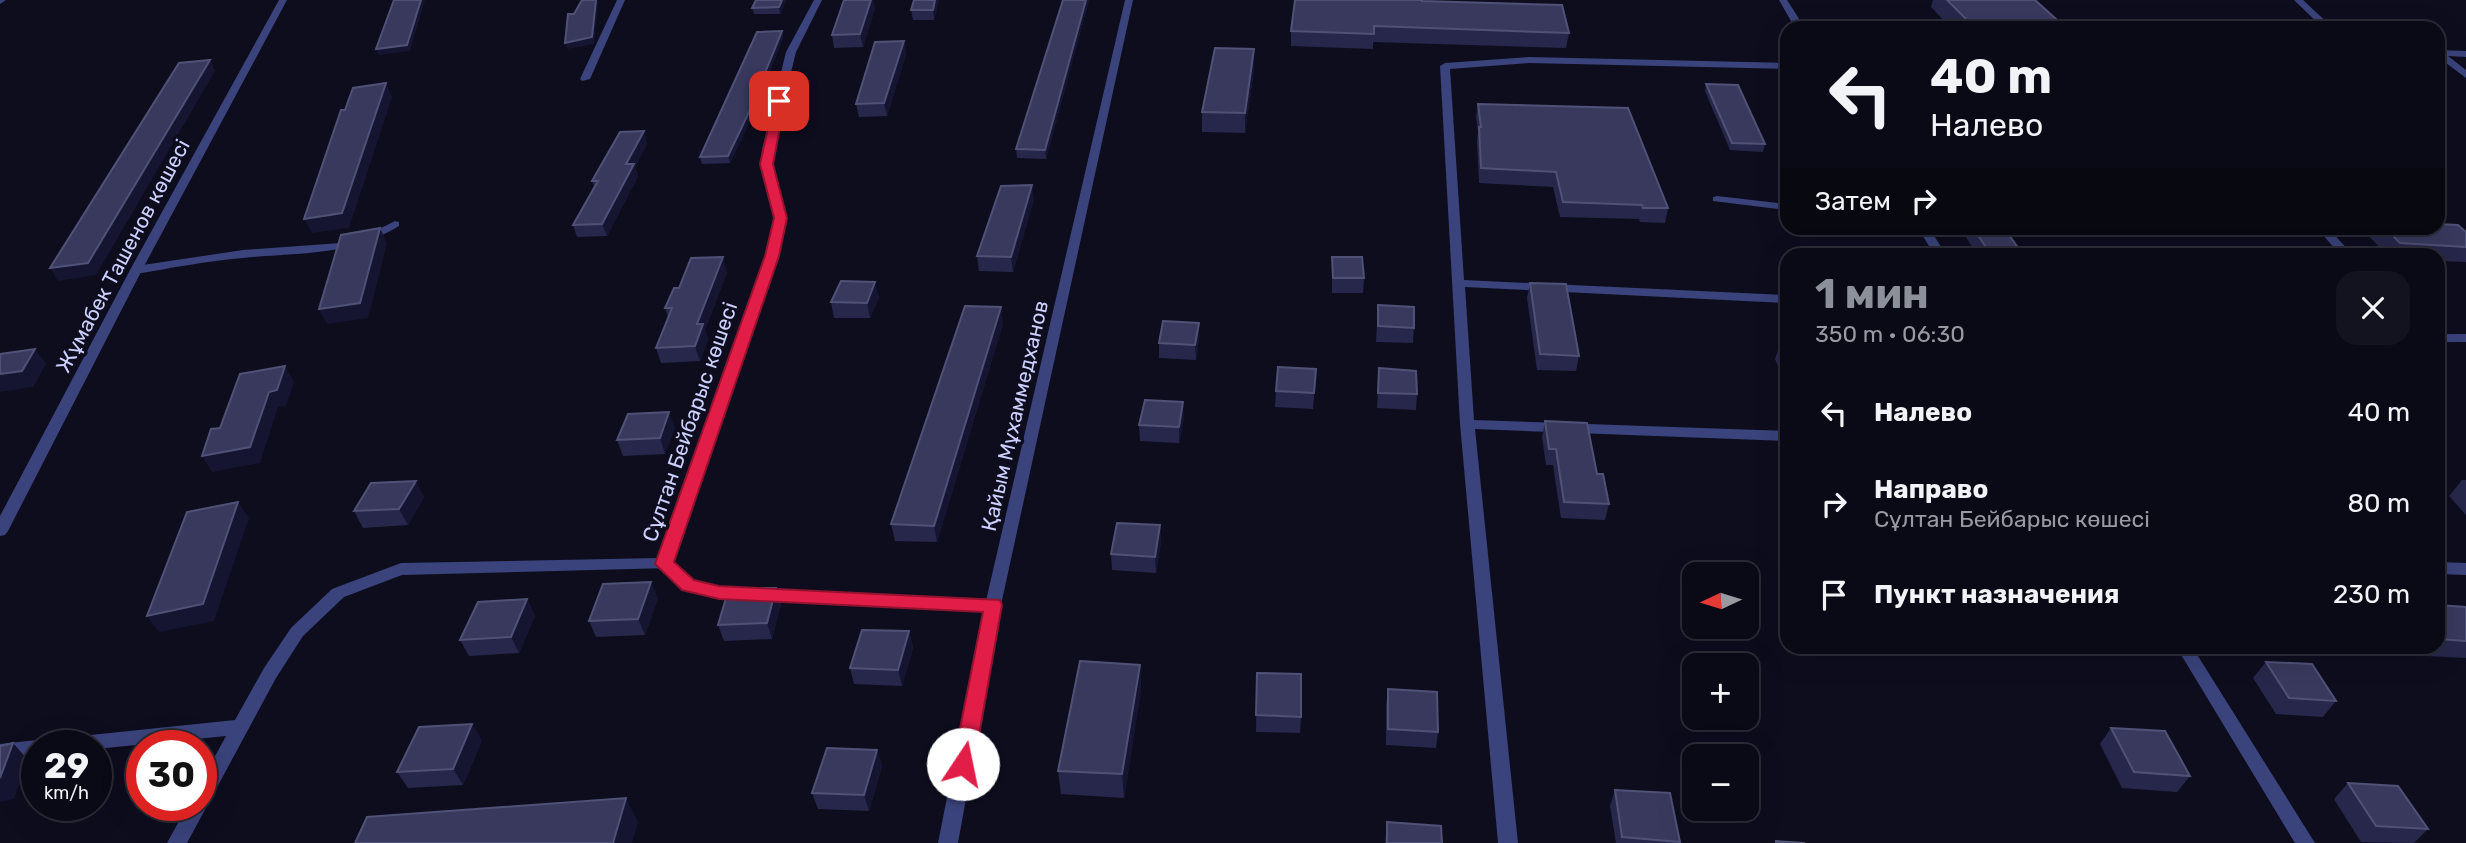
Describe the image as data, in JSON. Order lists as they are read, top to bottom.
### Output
{
  "streets": {
    "street": ["Жұмабек Ташенов көшесі", "Қайым Мұхаммедханов", "Сұлтан Бейбарыс көшесі"]
  },
  "north": "left",
  "page": {
    "turn": ["40 m", "Налево"],
    "then": "Затем",
    "heading": ["1 мин", "350 m · 06:30"],
    "list": [
      {
        "name": "Налево",
        "value": "40 m"
      },
      {
        "name": "Направо",
        "note": "Сұлтан Бейбарыс көшесі",
        "value": "80 m"
      },
      {
        "name": "Пункт назначения",
        "value": "230 m"
      }
    ],
    "map_buttons": ["+", "−"],
    "speed": "29 km/h",
    "limit": "30"
  }
}
